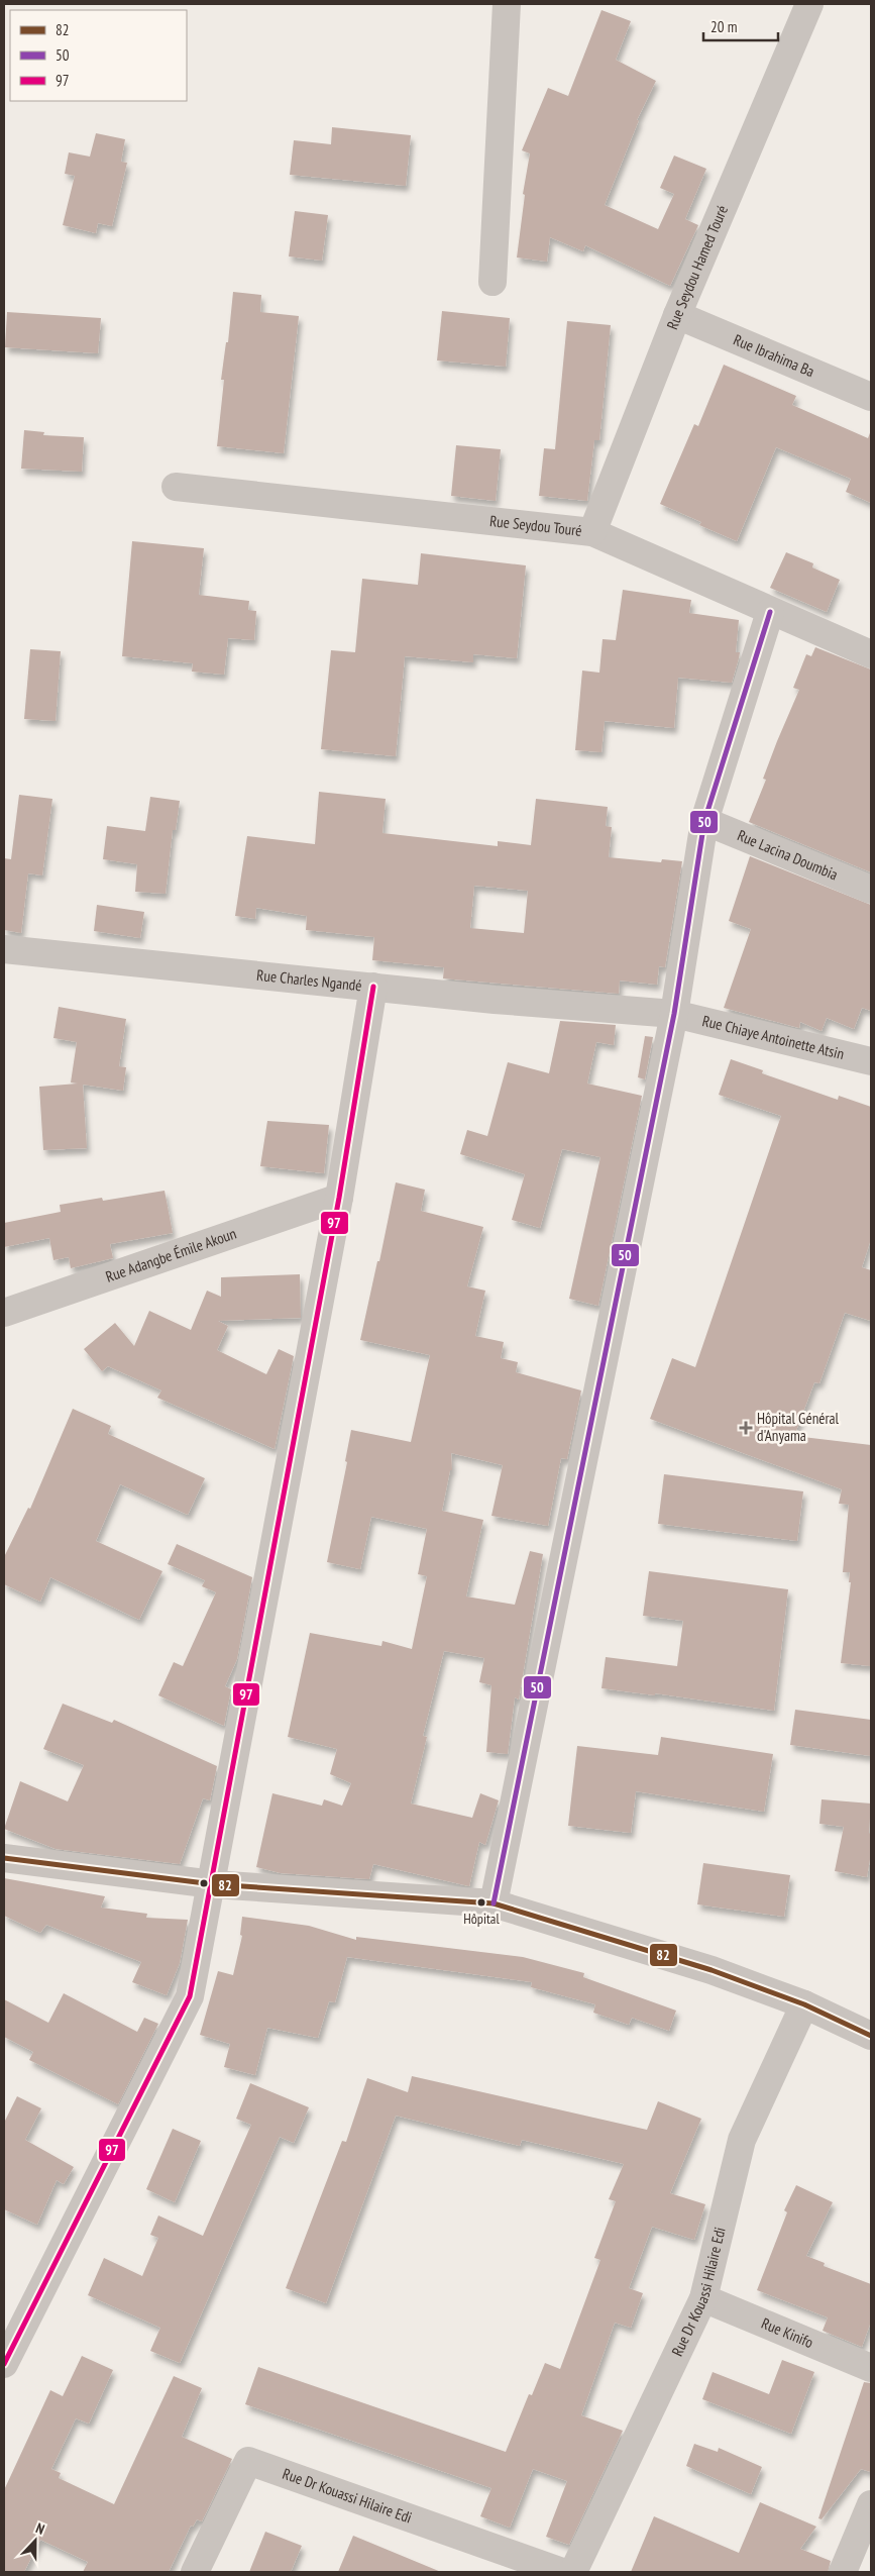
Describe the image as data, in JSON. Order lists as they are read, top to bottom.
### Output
{
  "streets": {
    "street": [
      "Rue Seydou Hamed Touré",
      "Rue Ibrahima Ba",
      "Rue Seydou Touré",
      "Rue Lacina Doumbia",
      "Rue Charles Ngandé",
      "Rue Chiaye Antoinette Atsin",
      "Rue Adangbe Émile Akoun",
      "Rue Dr Kouassi Hilaire Edi",
      "Rue Kinifo"
    ]
  },
  "crossings": [
    ["Rue Seydou Hamed Touré", "Rue Ibrahima Ba"],
    ["Rue Seydou Hamed Touré", "Rue Seydou Touré"],
    ["Rue Charles Ngandé", "Rue Chiaye Antoinette Atsin"],
    ["Rue Dr Kouassi Hilaire Edi", "Rue Kinifo"]
  ],
  "places": {
    "health": ["Hôpital Général d'Anyama"],
    "other": ["Hôpital"]
  },
  "lines": ["transit line 50", "transit line 97", "transit line 82"],
  "legend": ["82", "50", "97"],
  "scale_bar": "20 m",
  "north": "top"
}
